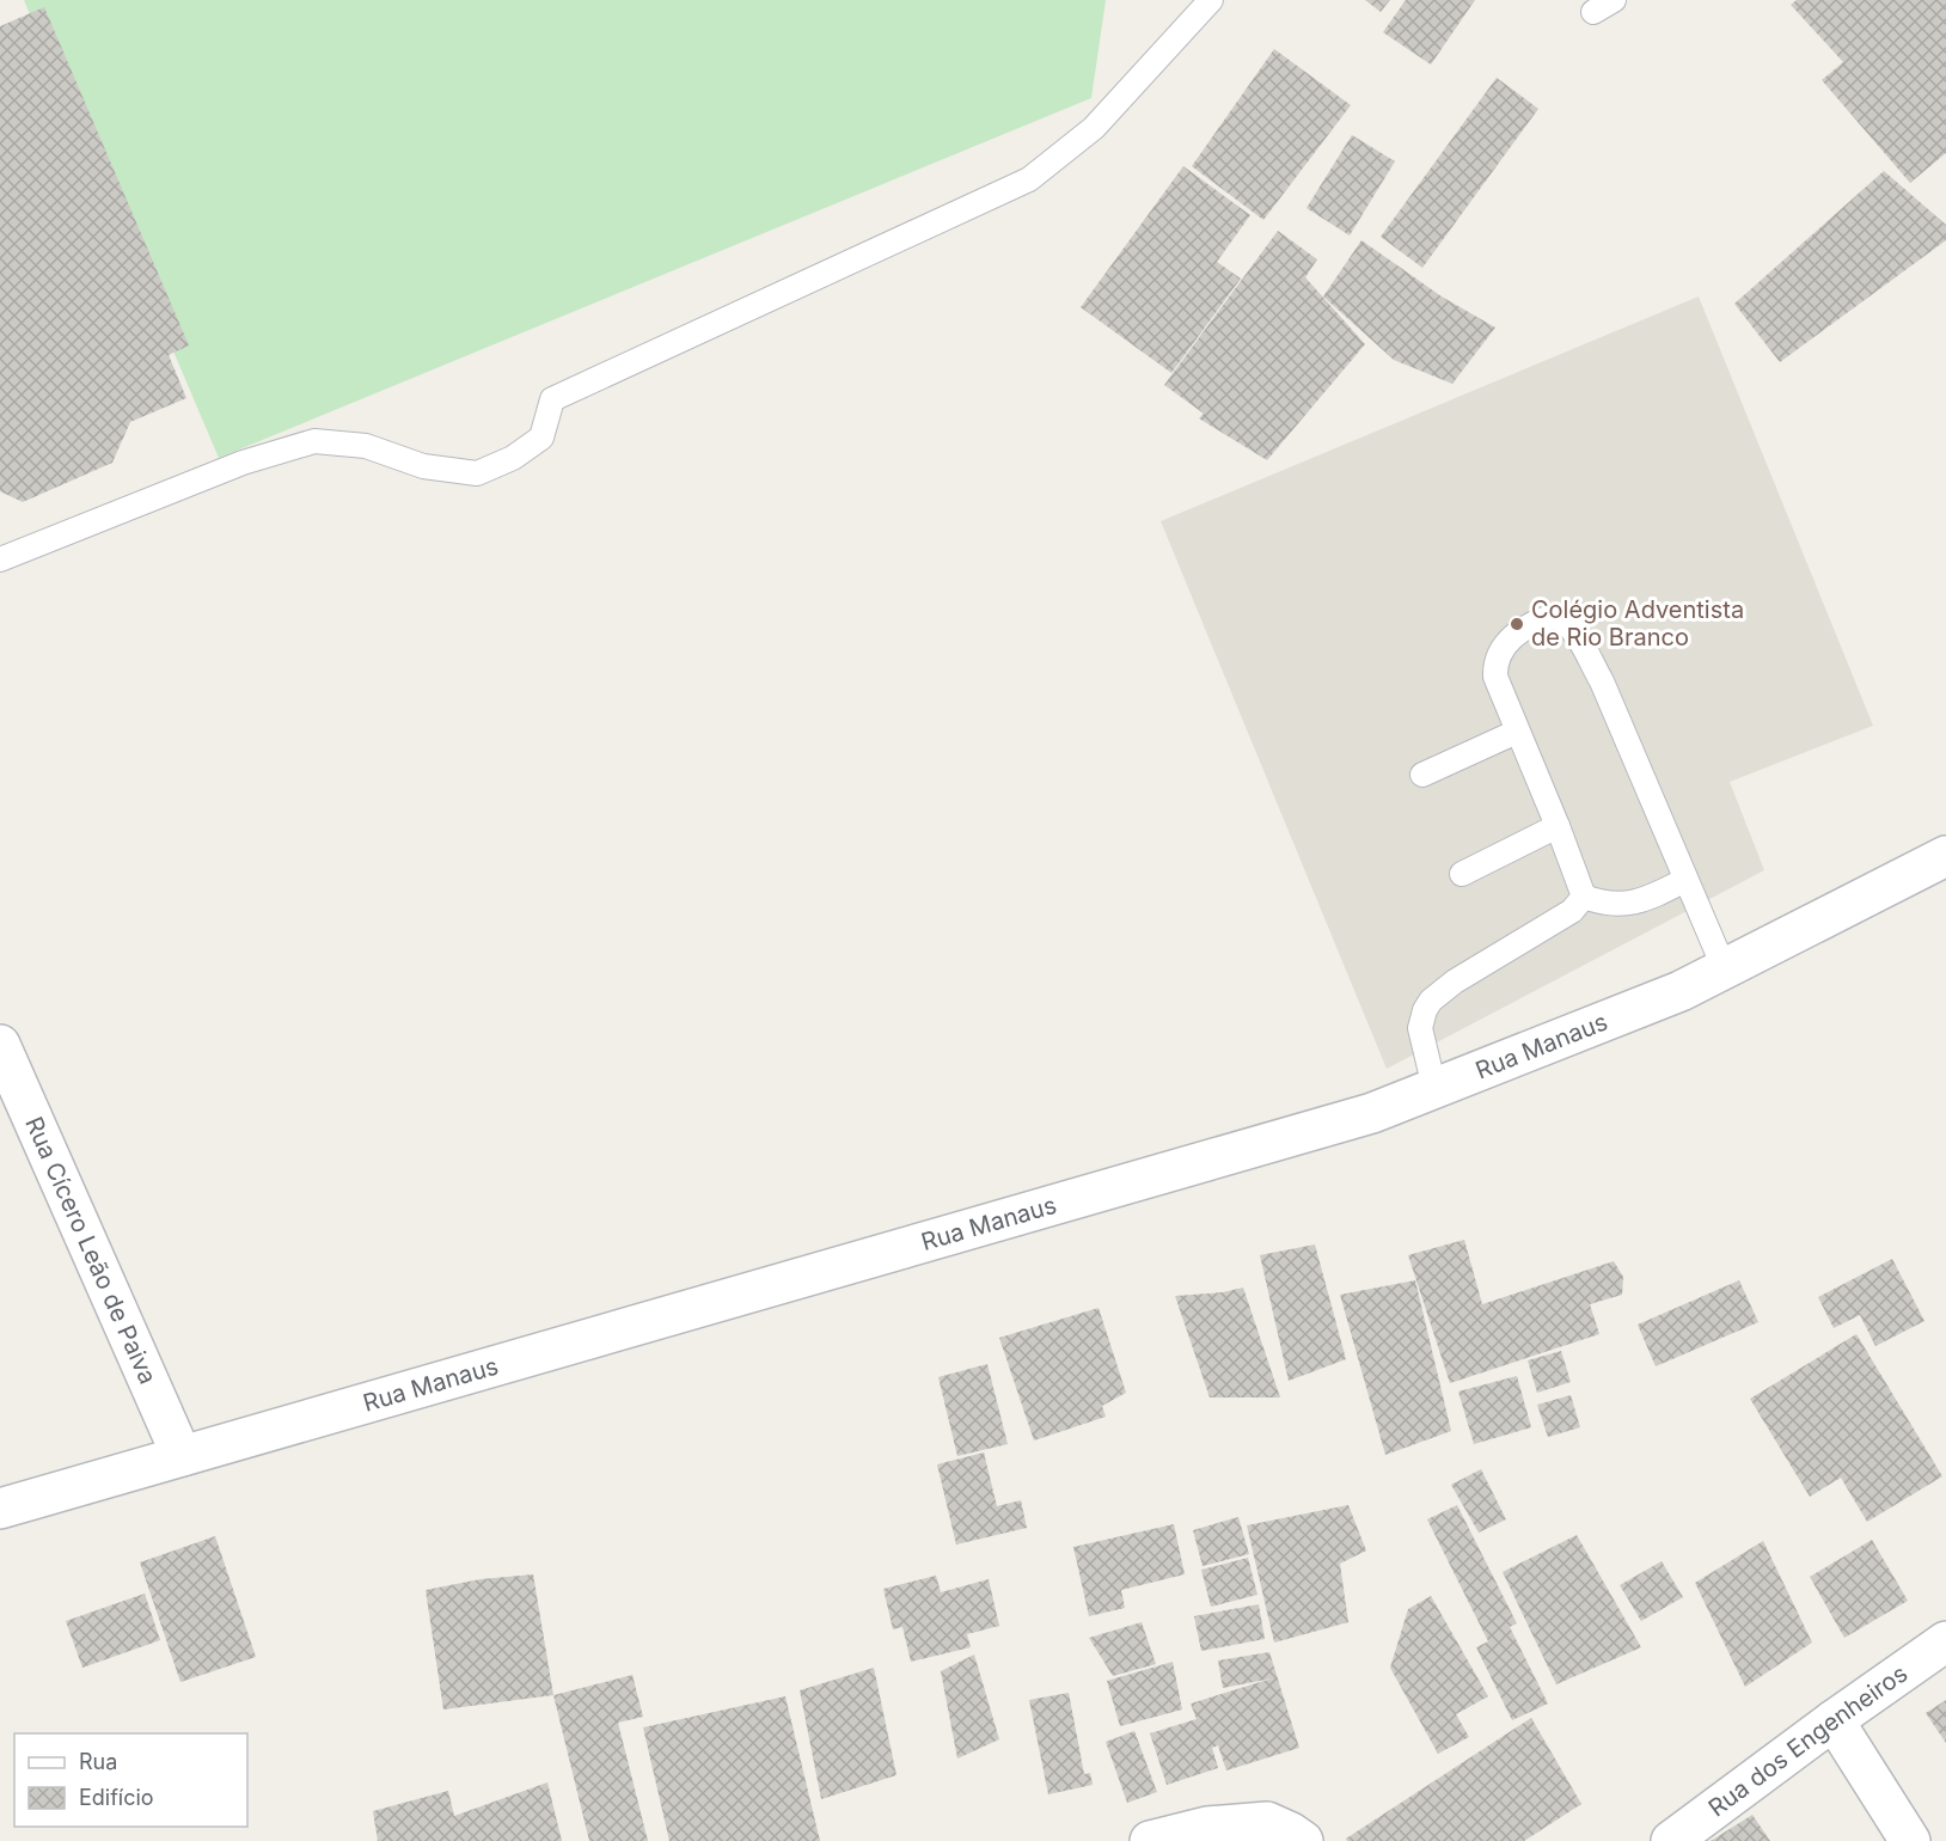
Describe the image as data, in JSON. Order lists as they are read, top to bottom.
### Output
{
  "streets": {
    "street": ["Rua Manaus", "Rua Cícero Leão de Paiva", "Rua dos Engenheiros"]
  },
  "crossings": [
    ["Rua Manaus", "Rua Cícero Leão de Paiva"]
  ],
  "places": ["Colégio Adventista de Rio Branco"],
  "legend": ["Rua", "Edifício"]
}
